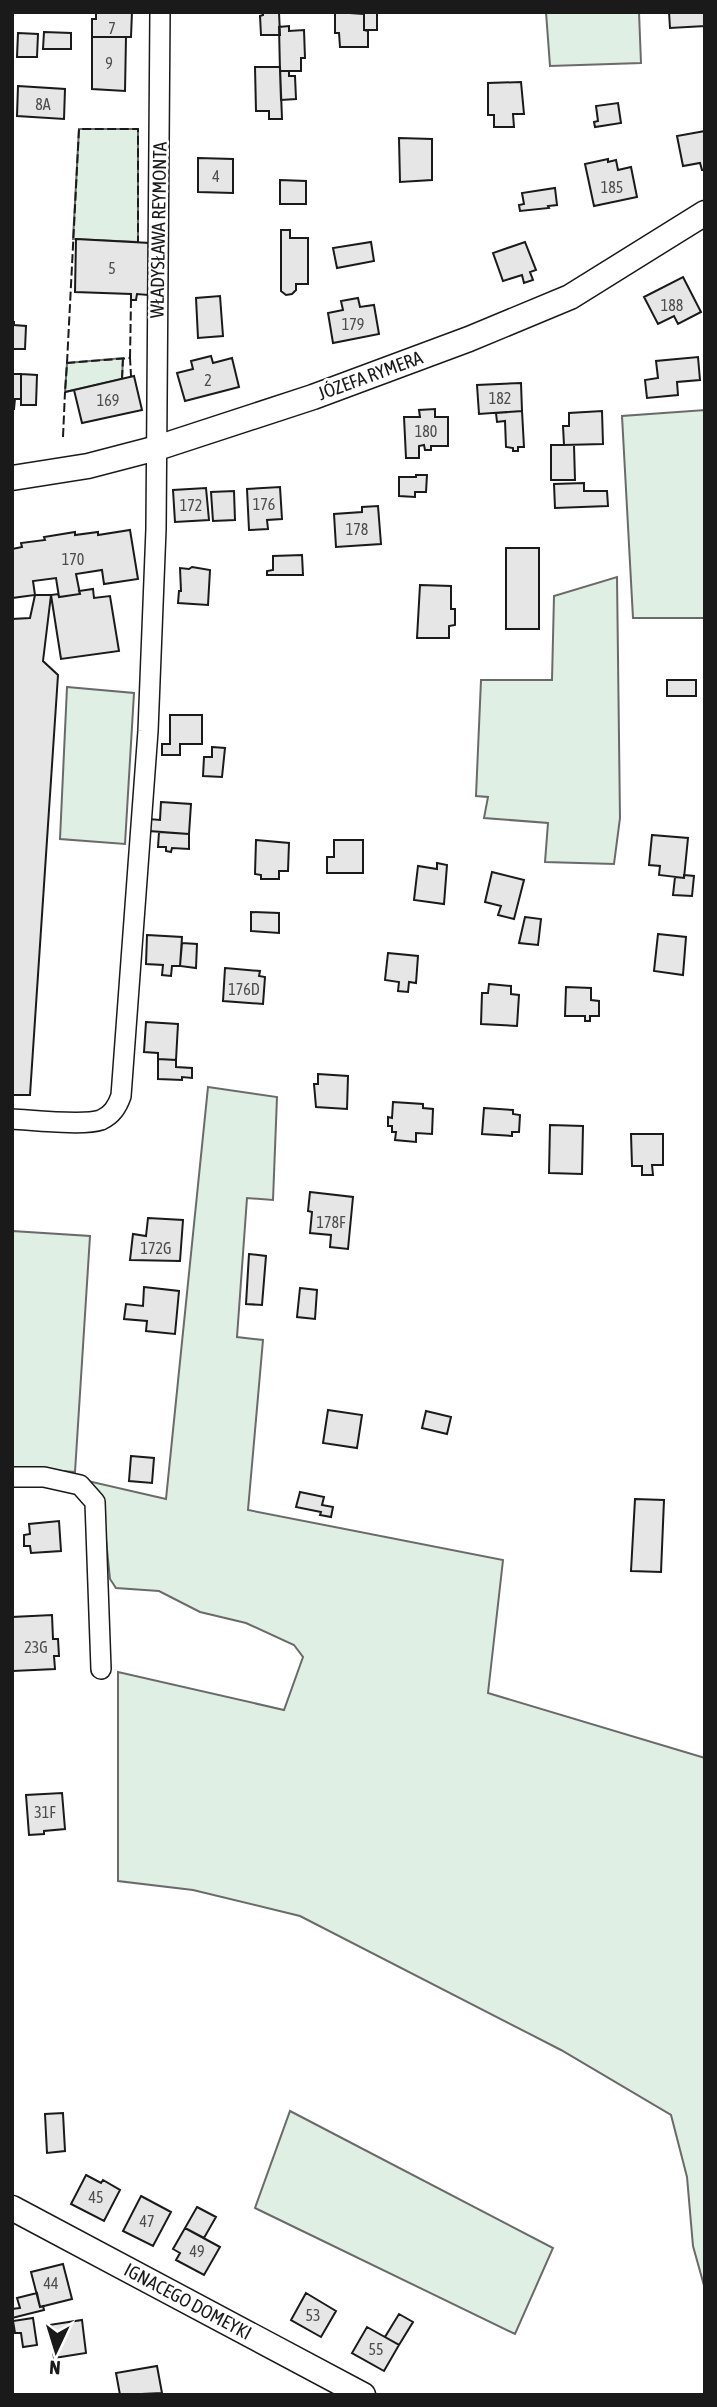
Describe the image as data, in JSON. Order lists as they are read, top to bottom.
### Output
{
  "streets": {
    "street": ["WŁADYSŁAWA REYMONTA", "JÓZEFA RYMERA", "IGNACEGO DOMEYKI"]
  },
  "crossings": [
    ["WŁADYSŁAWA REYMONTA", "JÓZEFA RYMERA"]
  ],
  "house_numbers": [
    "7",
    "9",
    "8A",
    "4",
    "185",
    "5",
    "188",
    "179",
    "2",
    "182",
    "169",
    "180",
    "176",
    "172",
    "178",
    "170",
    "176D",
    "178F",
    "172G",
    "23G",
    "31F",
    "45",
    "47",
    "49",
    "44",
    "53",
    "55"
  ],
  "north": "bottom"
}
